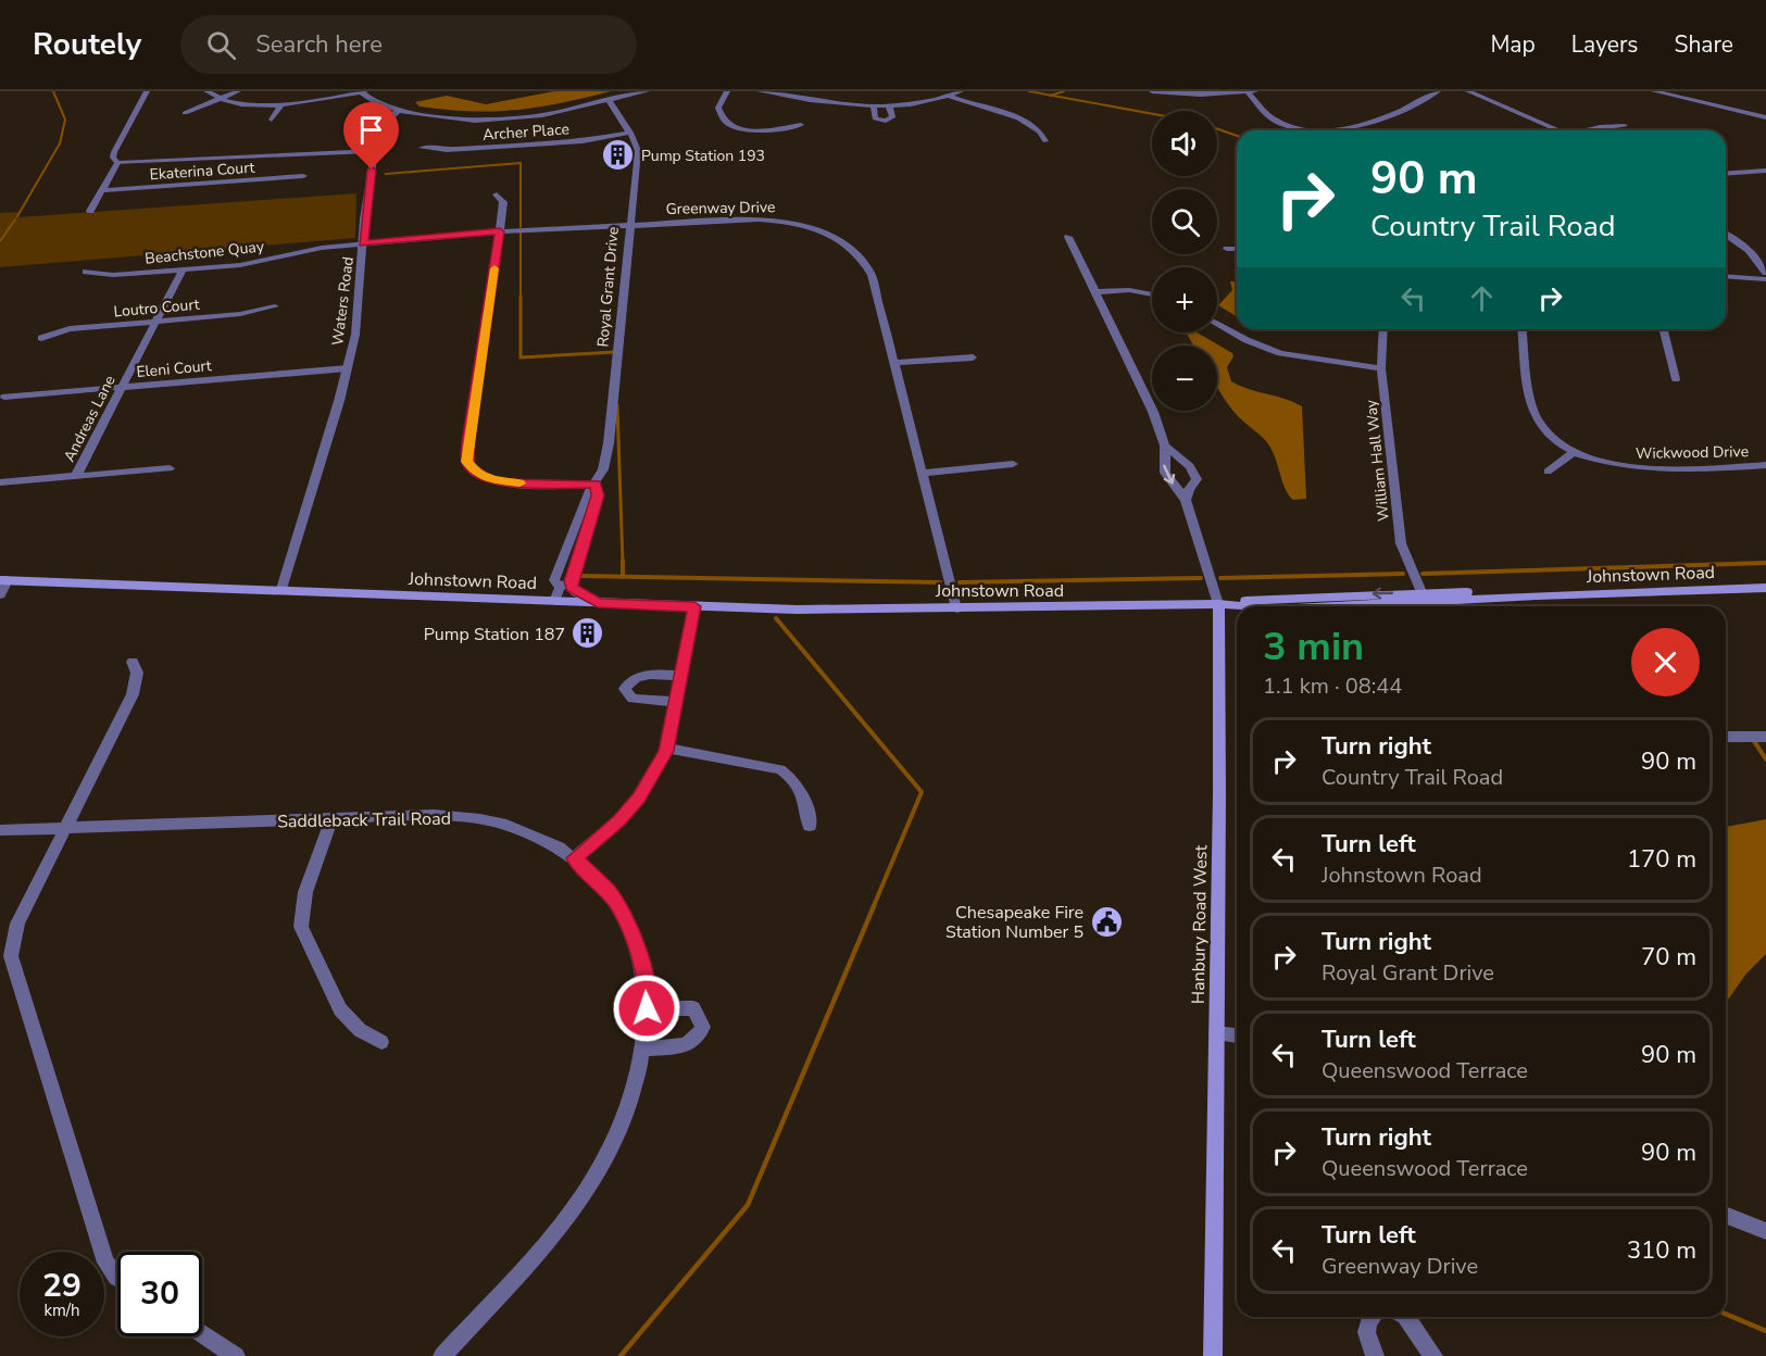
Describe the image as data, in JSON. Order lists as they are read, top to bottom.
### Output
{
  "streets": {
    "main road": ["Johnstown Road", "Hanbury Road West"],
    "street": [
      "Archer Place",
      "Ekaterina Court",
      "Greenway Drive",
      "Beachstone Quay",
      "Royal Grant Drive",
      "Waters Road",
      "Loutro Court",
      "Eleni Court",
      "Andreas Lane",
      "Wickwood Drive",
      "William Hall Way",
      "Saddleback Trail Road"
    ]
  },
  "crossings": [
    ["Archer Place", "Royal Grant Drive"],
    ["Greenway Drive", "Beachstone Quay"],
    ["Greenway Drive", "Royal Grant Drive"],
    ["Greenway Drive", "Waters Road"],
    ["Greenway Drive", "Johnstown Road"],
    ["Beachstone Quay", "Waters Road"],
    ["Beachstone Quay", "Andreas Lane"],
    ["Royal Grant Drive", "Johnstown Road"],
    ["Waters Road", "Eleni Court"],
    ["Waters Road", "Johnstown Road"],
    ["Loutro Court", "Andreas Lane"],
    ["Eleni Court", "Andreas Lane"],
    ["William Hall Way", "Johnstown Road"],
    ["Johnstown Road", "Hanbury Road West"]
  ],
  "places": {
    "building": ["Pump Station 193", "Pump Station 187"],
    "public building": ["Chesapeake Fire Station Number 5"]
  },
  "page": {
    "header": "Routely",
    "search": "Search here",
    "nav": ["Map", "Layers", "Share"],
    "map_buttons": ["+", "−"],
    "turn": ["90 m", "Country Trail Road"],
    "heading": ["3 min", "1.1 km · 08:44"],
    "list": [
      {
        "name": "Turn right",
        "note": "Country Trail Road",
        "value": "90 m"
      },
      {
        "name": "Turn left",
        "note": "Johnstown Road",
        "value": "170 m"
      },
      {
        "name": "Turn right",
        "note": "Royal Grant Drive",
        "value": "70 m"
      },
      {
        "name": "Turn left",
        "note": "Queenswood Terrace",
        "value": "90 m"
      },
      {
        "name": "Turn right",
        "note": "Queenswood Terrace",
        "value": "90 m"
      },
      {
        "name": "Turn left",
        "note": "Greenway Drive",
        "value": "310 m"
      }
    ],
    "speed": "29 km/h",
    "limit": "30"
  }
}
